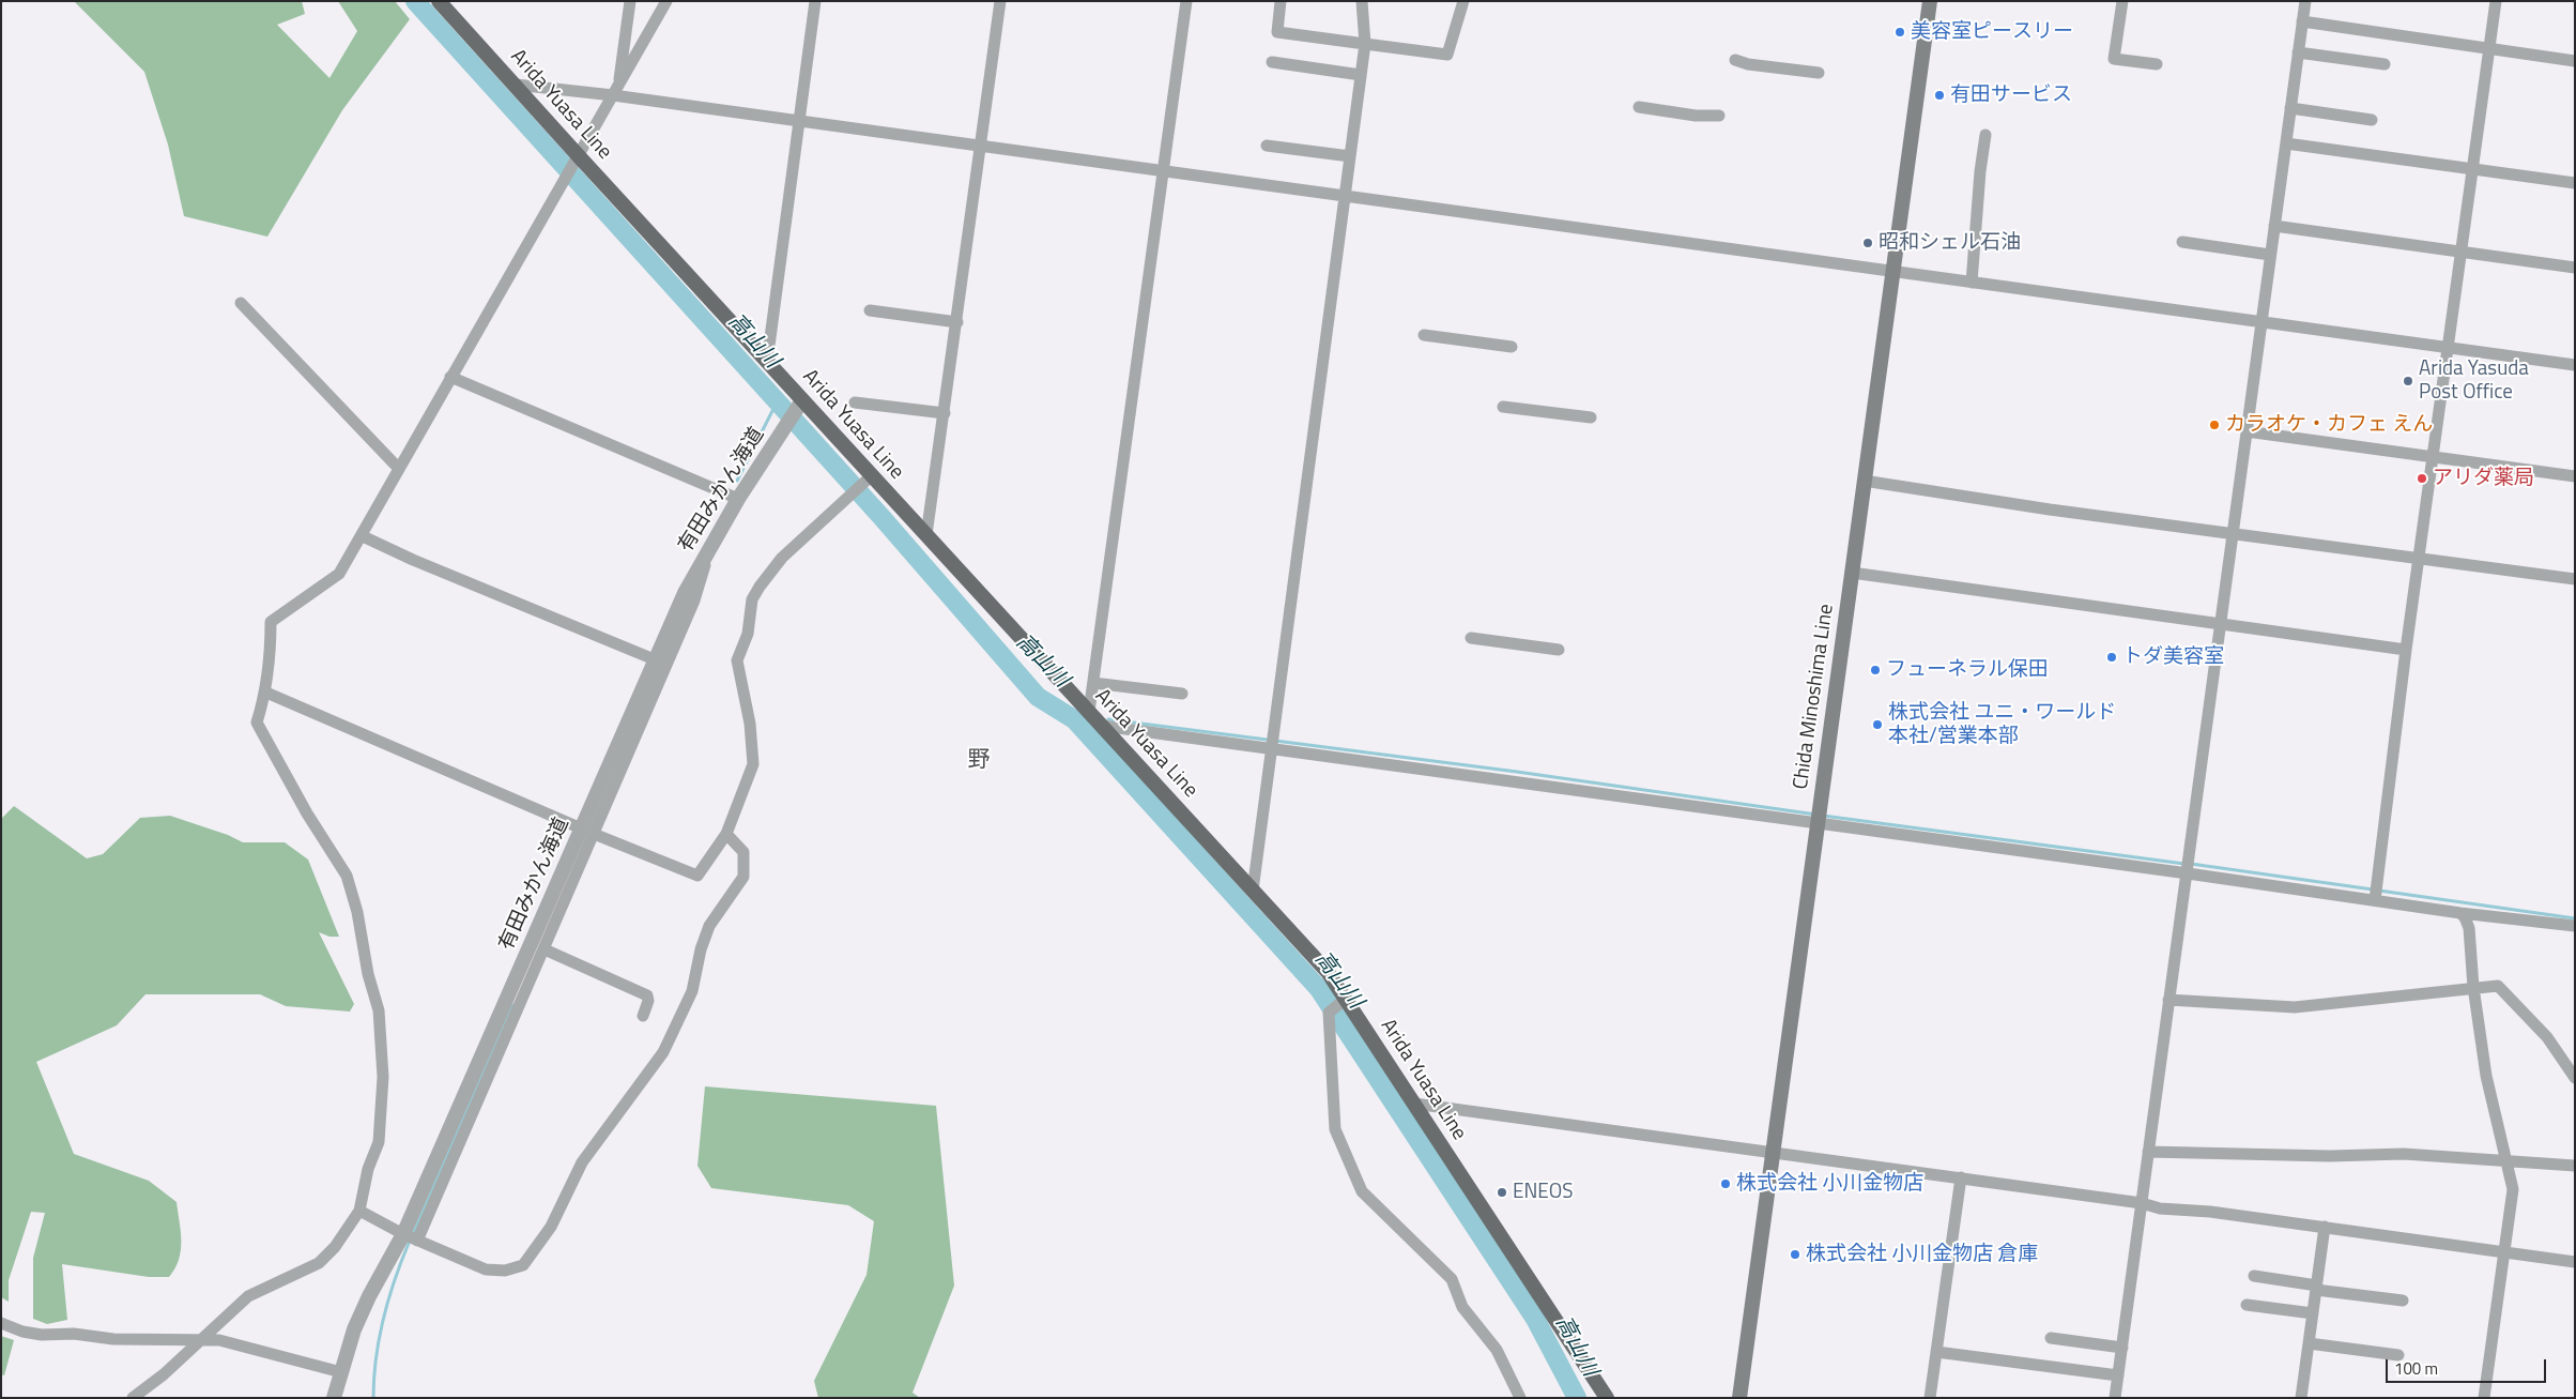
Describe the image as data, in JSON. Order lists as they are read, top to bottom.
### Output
{
  "streets": {
    "main road": ["Arida Yuasa Line", "Chida Minoshima Line"],
    "street": ["有田みかん海道"]
  },
  "crossings": [
    ["Arida Yuasa Line", "有田みかん海道"]
  ],
  "districts": ["野"],
  "water": ["高山川"],
  "places": [
    "美容室ピースリー",
    "有田サービス",
    "昭和シェル石油",
    "Arida Yasuda Post Office",
    "カラオケ・カフェ えん",
    "アリダ薬局",
    "トダ美容室",
    "フューネラル保田",
    "株式会社 ユニ・ワールド 本社/営業本部",
    "株式会社 小川金物店",
    "ENEOS",
    "株式会社 小川金物店 倉庫"
  ],
  "scale_bar": "100 m"
}
